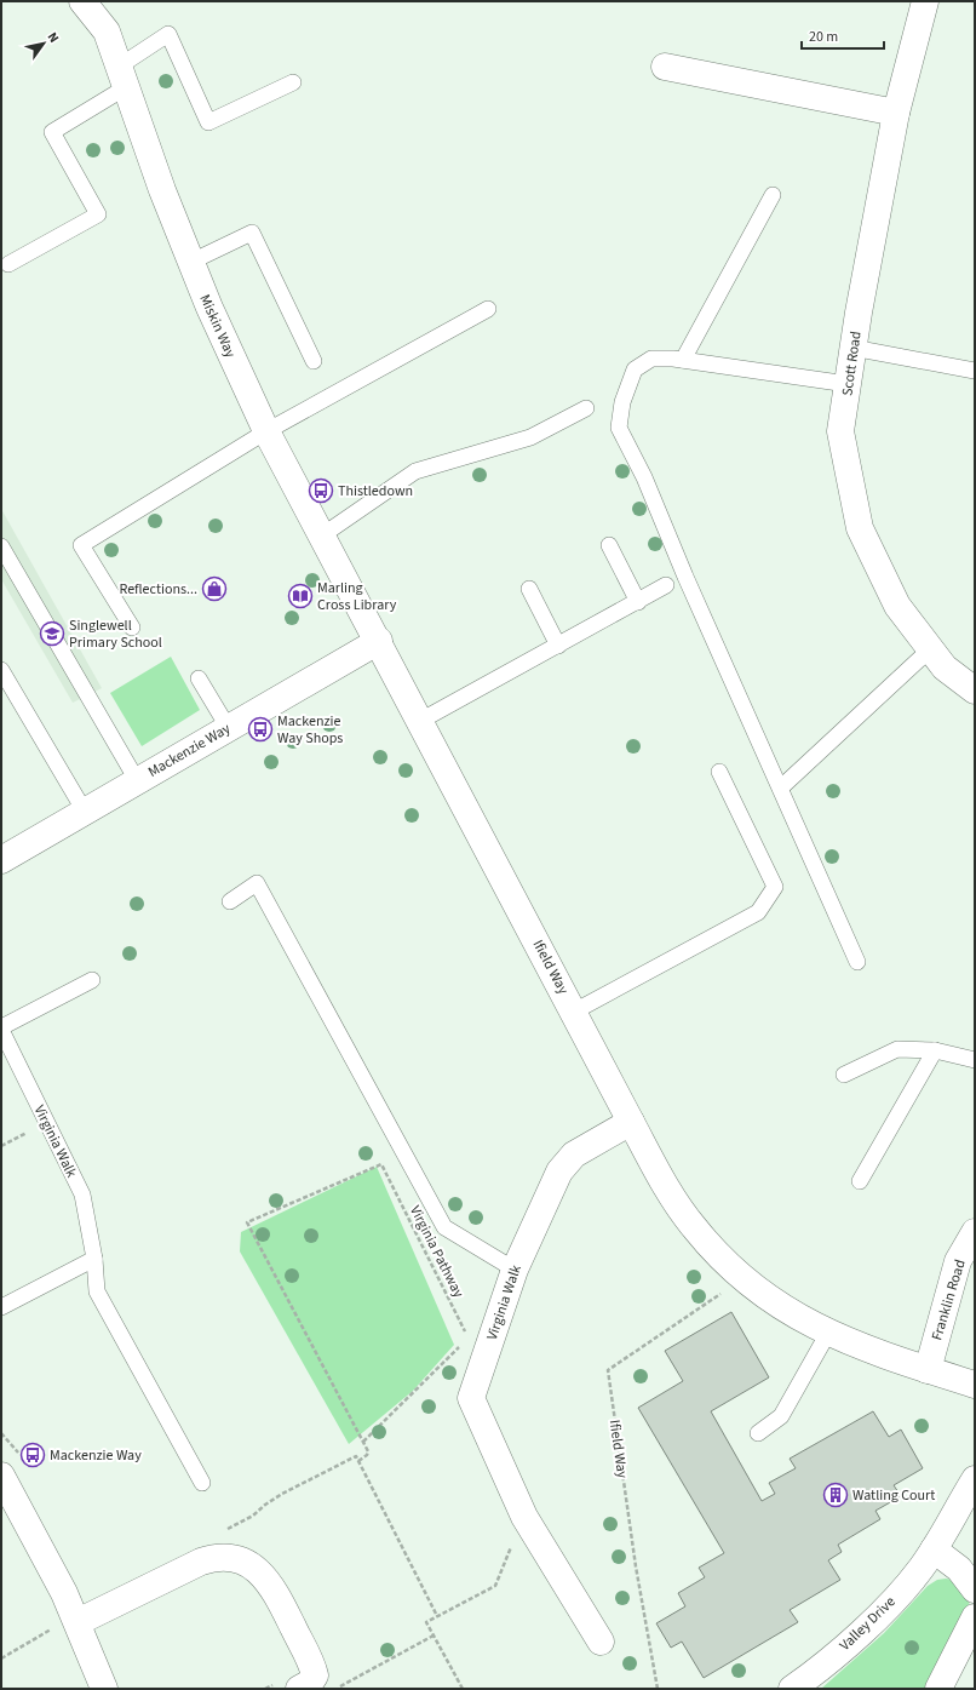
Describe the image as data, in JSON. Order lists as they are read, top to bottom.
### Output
{
  "streets": {
    "street": [
      "Miskin Way",
      "Scott Road",
      "Mackenzie Way",
      "Ifield Way",
      "Virginia Walk",
      "Franklin Road",
      "Valley Drive"
    ],
    "path": ["Virginia Pathway"]
  },
  "crossings": [
    ["Miskin Way", "Mackenzie Way"],
    ["Miskin Way", "Ifield Way"],
    ["Mackenzie Way", "Ifield Way"],
    ["Ifield Way", "Virginia Walk"],
    ["Ifield Way", "Franklin Road"]
  ],
  "places": {
    "bus stop": ["Thistledown", "Mackenzie Way Shops", "Mackenzie Way"],
    "shop": ["Reflections..."],
    "library": ["Marling Cross Library"],
    "school or university": ["Singlewell Primary School"],
    "building": ["Watling Court"]
  },
  "scale_bar": "20 m",
  "north": "top right"
}
